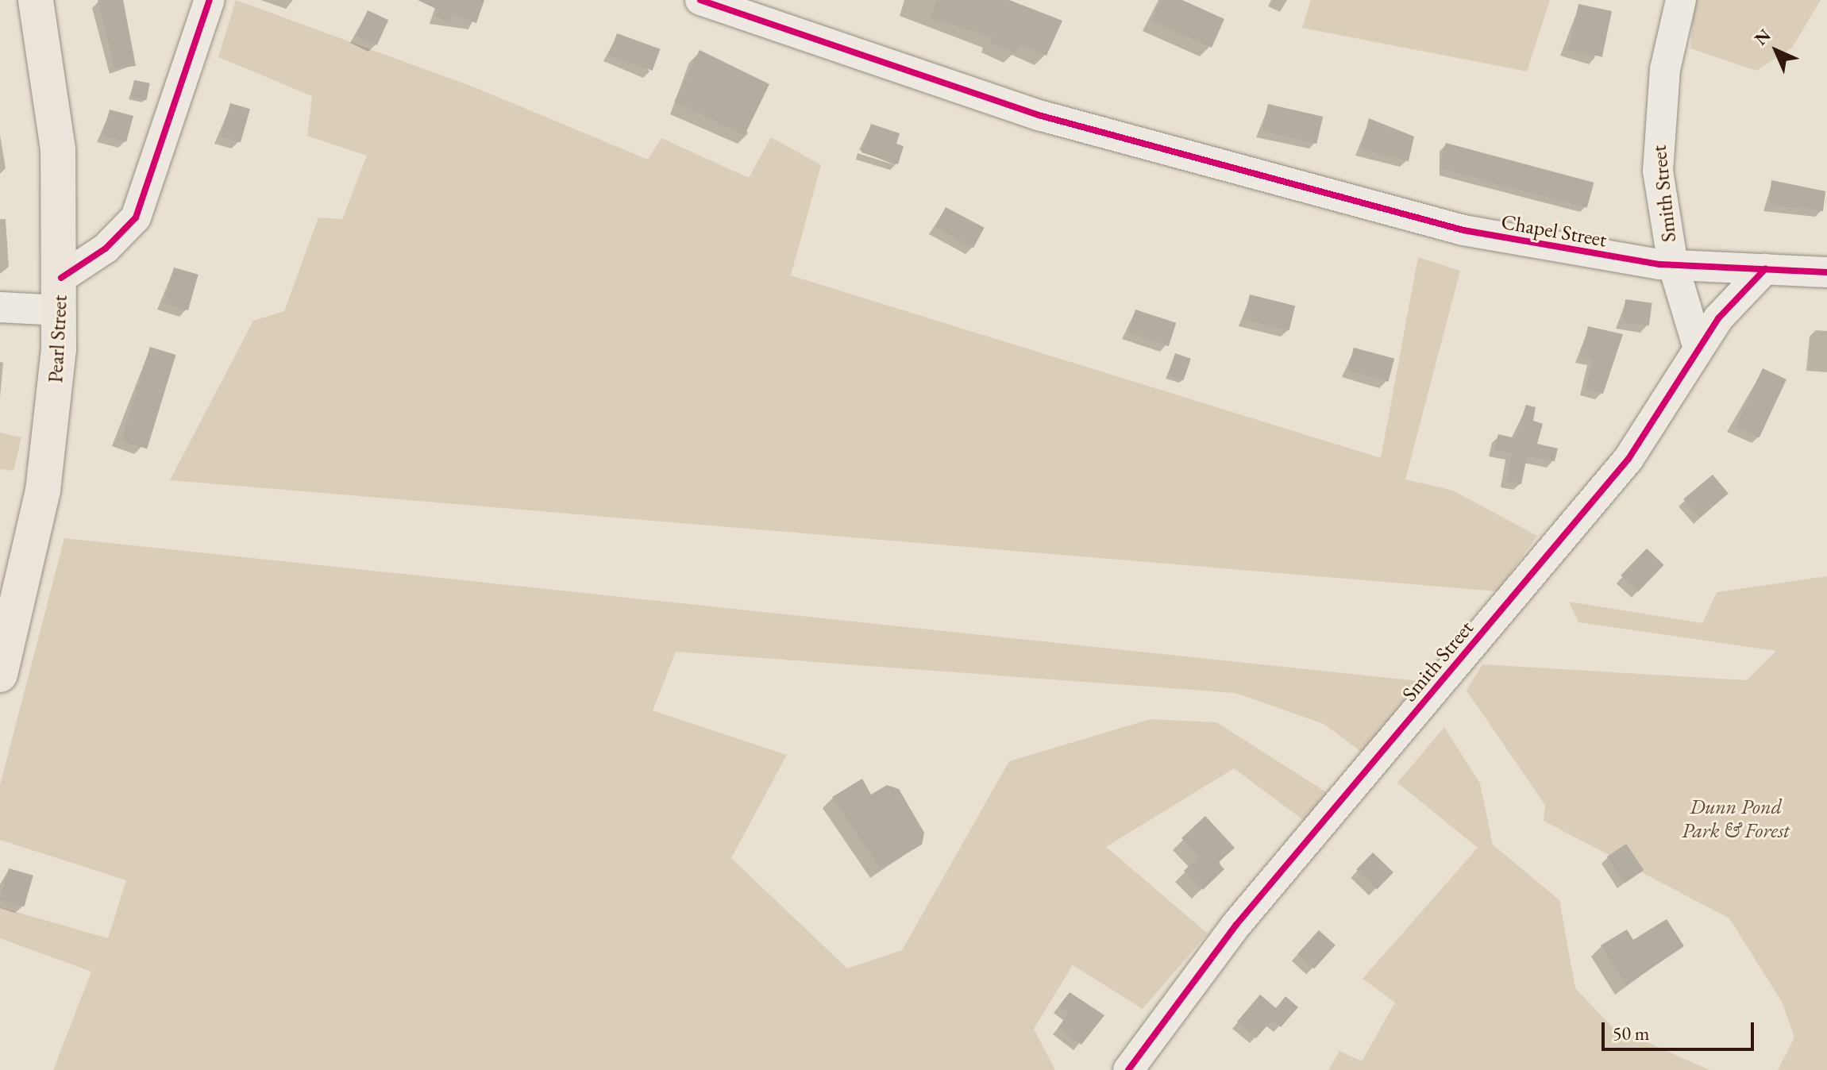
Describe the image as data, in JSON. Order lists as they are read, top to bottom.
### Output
{
  "streets": {
    "main road": ["Pearl Street"],
    "street": ["Smith Street", "Chapel Street"]
  },
  "crossings": [
    ["Smith Street", "Chapel Street"]
  ],
  "parks": ["Dunn Pond Park & Forest"],
  "scale_bar": "50 m",
  "north": "top left"
}
